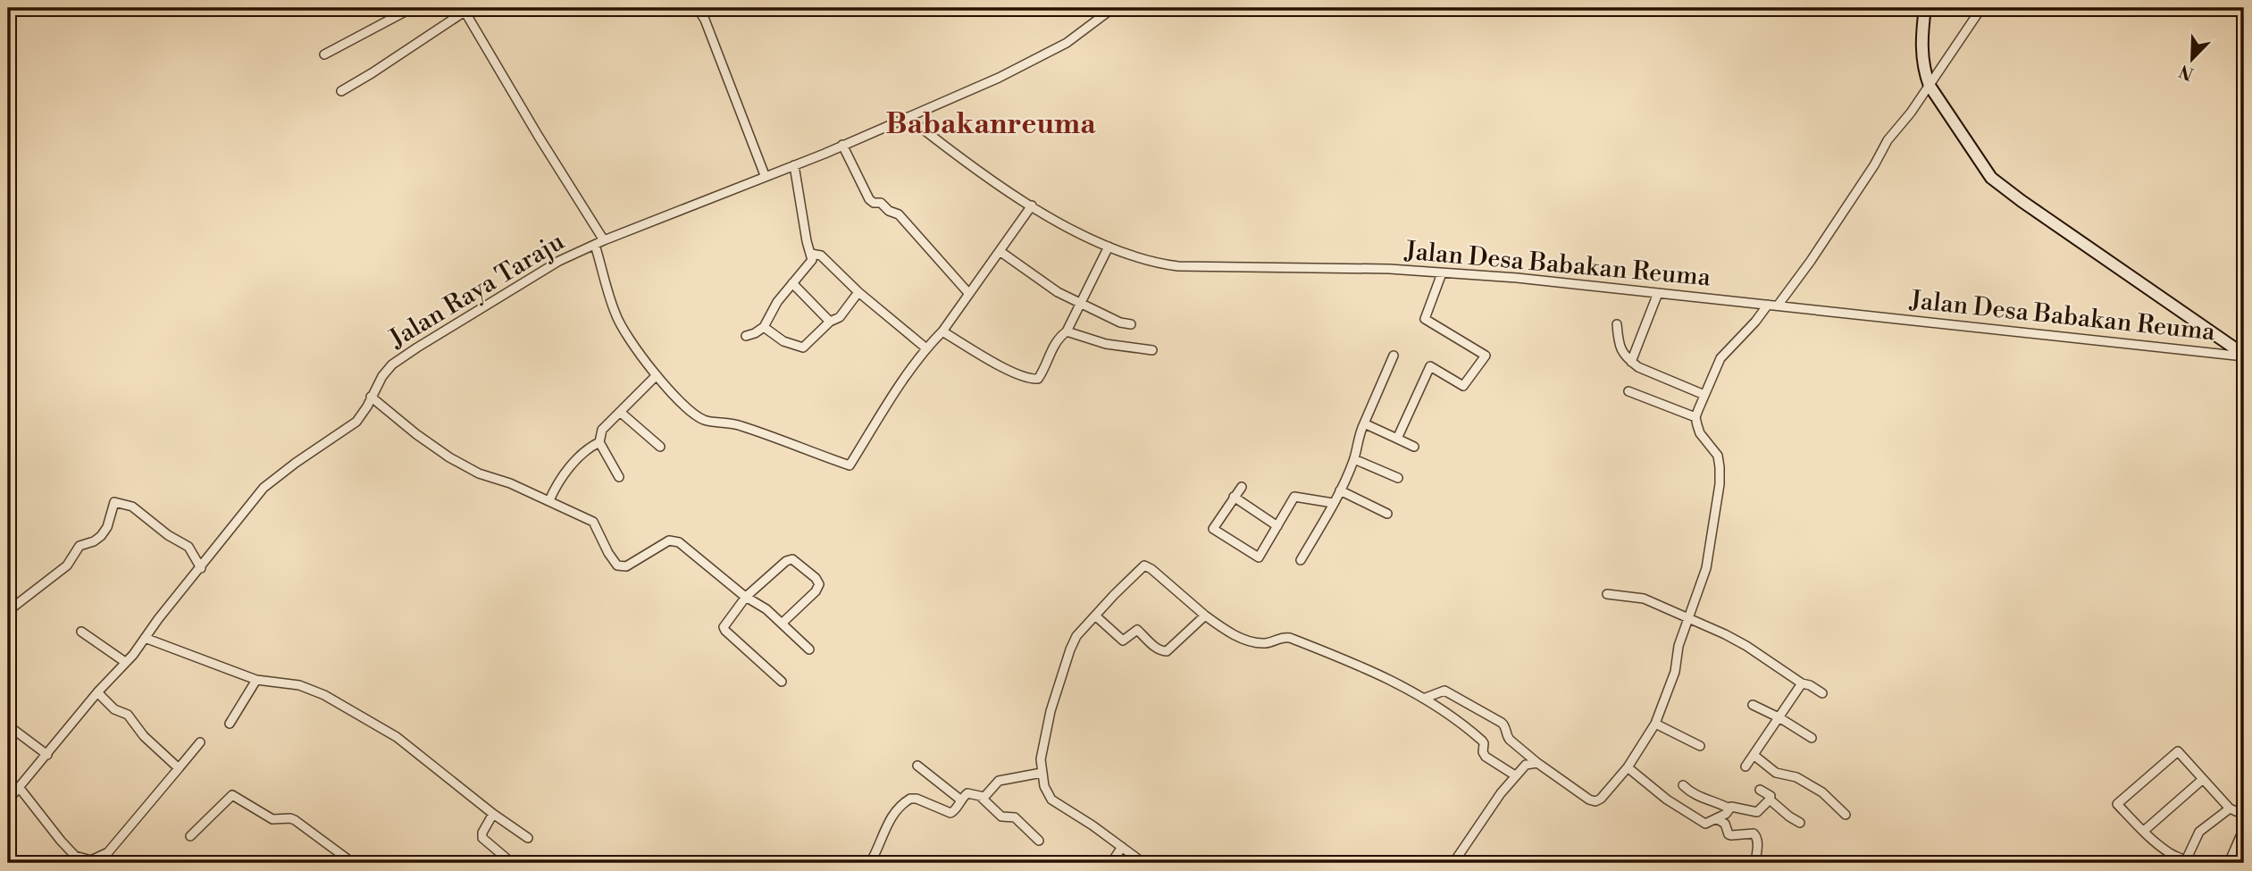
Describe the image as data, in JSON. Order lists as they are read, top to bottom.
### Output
{
  "streets": {
    "street": ["Jalan Desa Babakan Reuma", "Jalan Raya Taraju"]
  },
  "crossings": [
    ["Jalan Desa Babakan Reuma", "Jalan Raya Taraju"]
  ],
  "districts": ["Babakanreuma"],
  "north": "bottom left"
}
